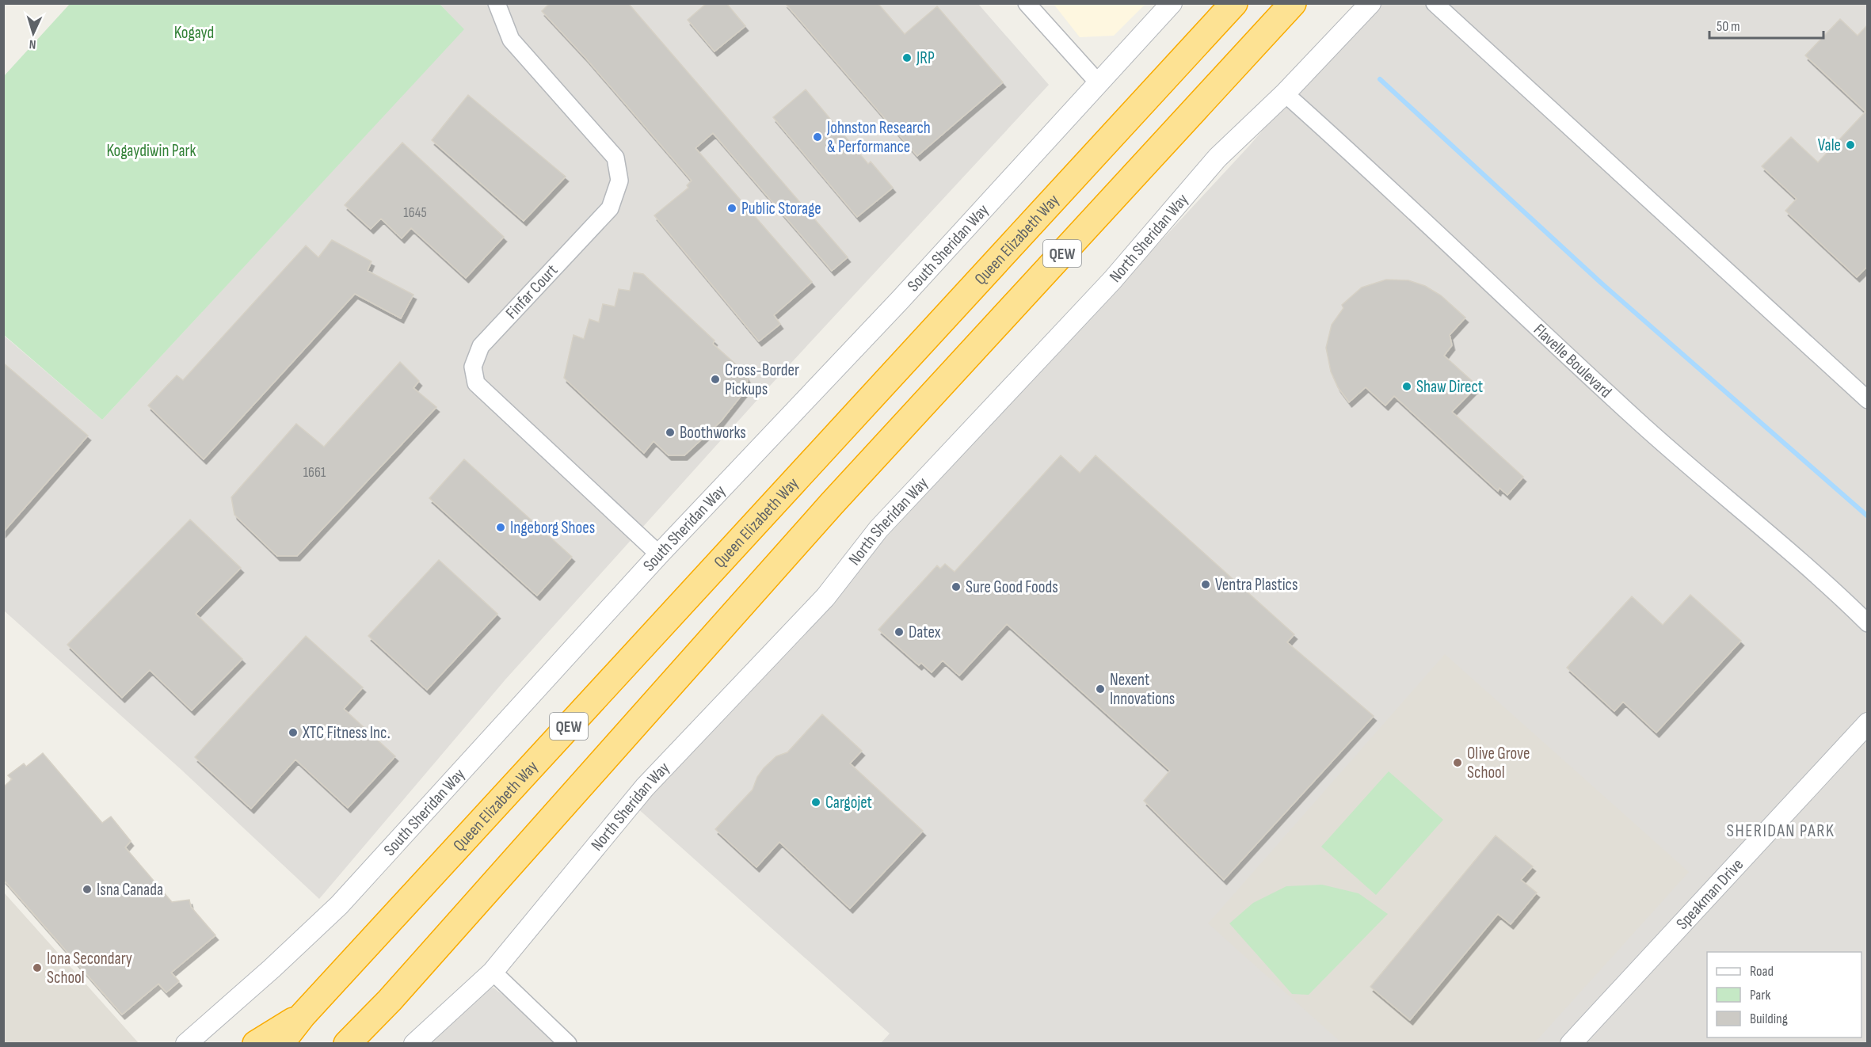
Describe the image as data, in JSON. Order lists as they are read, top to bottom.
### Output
{
  "streets": {
    "highway": ["Queen Elizabeth Way", "QEW"],
    "street": [
      "North Sheridan Way",
      "South Sheridan Way",
      "Finfar Court",
      "Flavelle Boulevard",
      "Speakman Drive"
    ]
  },
  "crossings": [
    ["North Sheridan Way", "Flavelle Boulevard"],
    ["South Sheridan Way", "Finfar Court"]
  ],
  "districts": ["SHERIDAN PARK"],
  "parks": ["Kogayd", "Kogaydiwin Park"],
  "places": [
    "JRP",
    "Johnston Research & Performance",
    "Vale",
    "Public Storage",
    "Cross-Border Pickups",
    "Shaw Direct",
    "Boothworks",
    "Ingeborg Shoes",
    "Ventra Plastics",
    "Sure Good Foods",
    "Datex",
    "Nexent Innovations",
    "XTC Fitness Inc.",
    "Olive Grove School",
    "Cargojet",
    "Isna Canada",
    "Iona Secondary School"
  ],
  "house_numbers": ["1645", "1661"],
  "legend": ["Road", "Park", "Building"],
  "scale_bar": "50 m",
  "north": "bottom"
}
